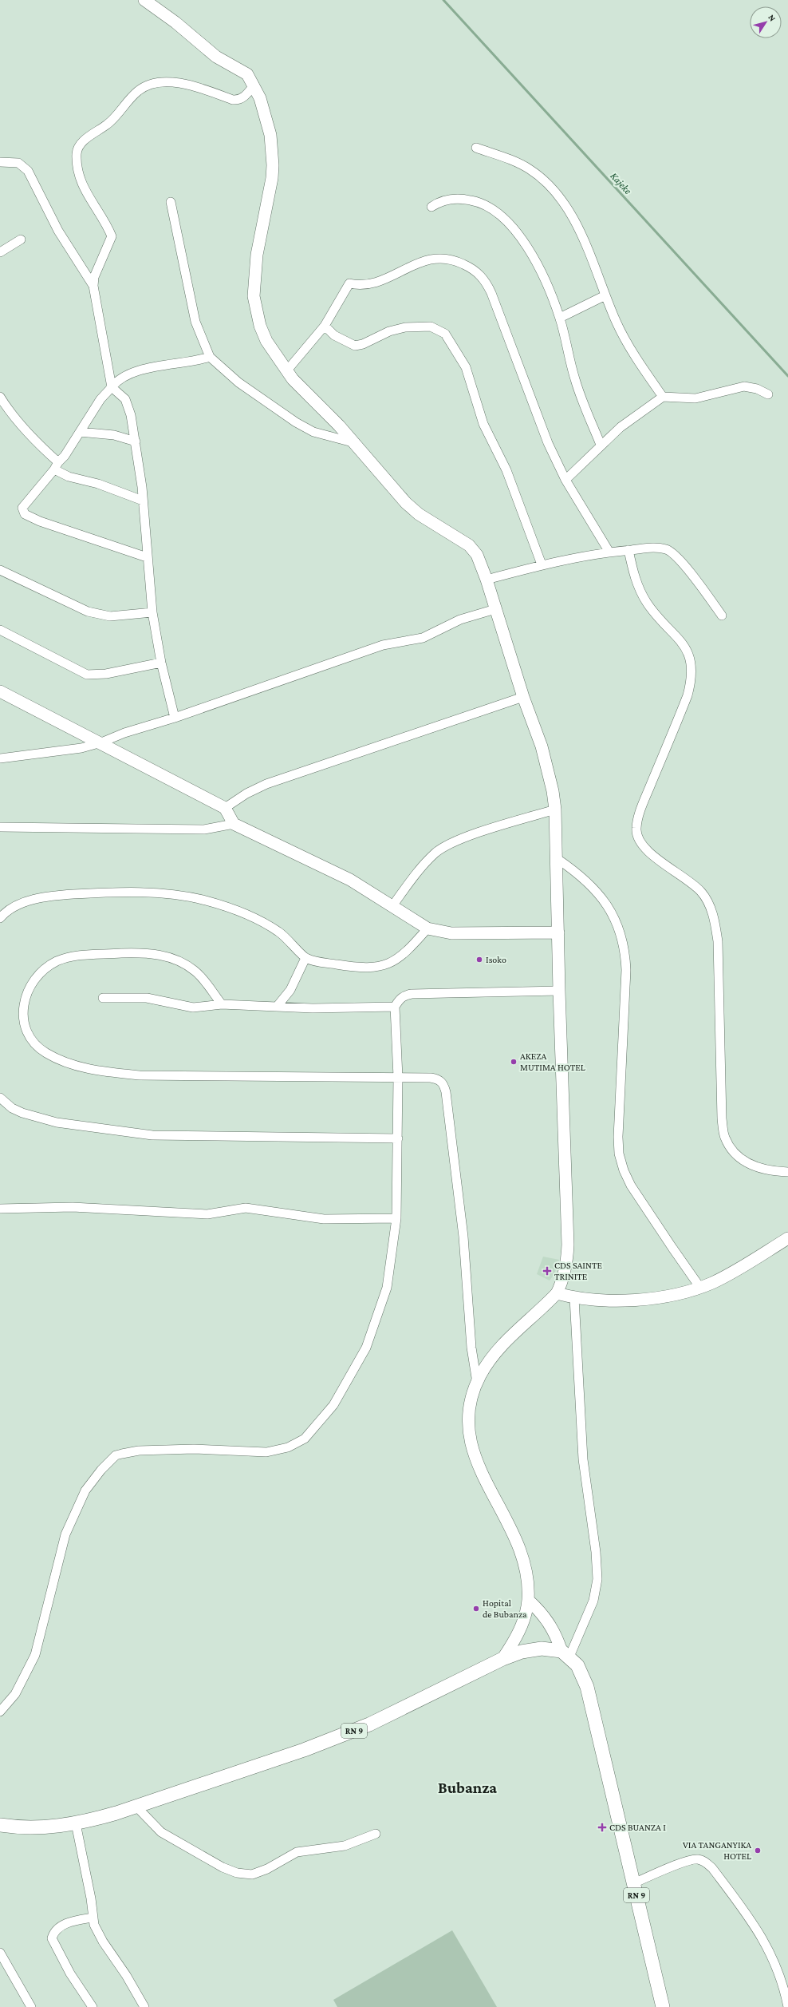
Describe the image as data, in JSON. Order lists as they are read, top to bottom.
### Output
{
  "streets": {
    "main road": ["RN 9"]
  },
  "districts": ["Bubanza"],
  "water": ["Kajeke"],
  "places": {
    "other": [
      "Isoko",
      "AKEZA MUTIMA HOTEL",
      "Hopital de Bubanza",
      "VIA TANGANYIKA HOTEL"
    ],
    "health": ["CDS SAINTE TRINITE", "CDS BUANZA I"]
  },
  "north": "top right"
}
